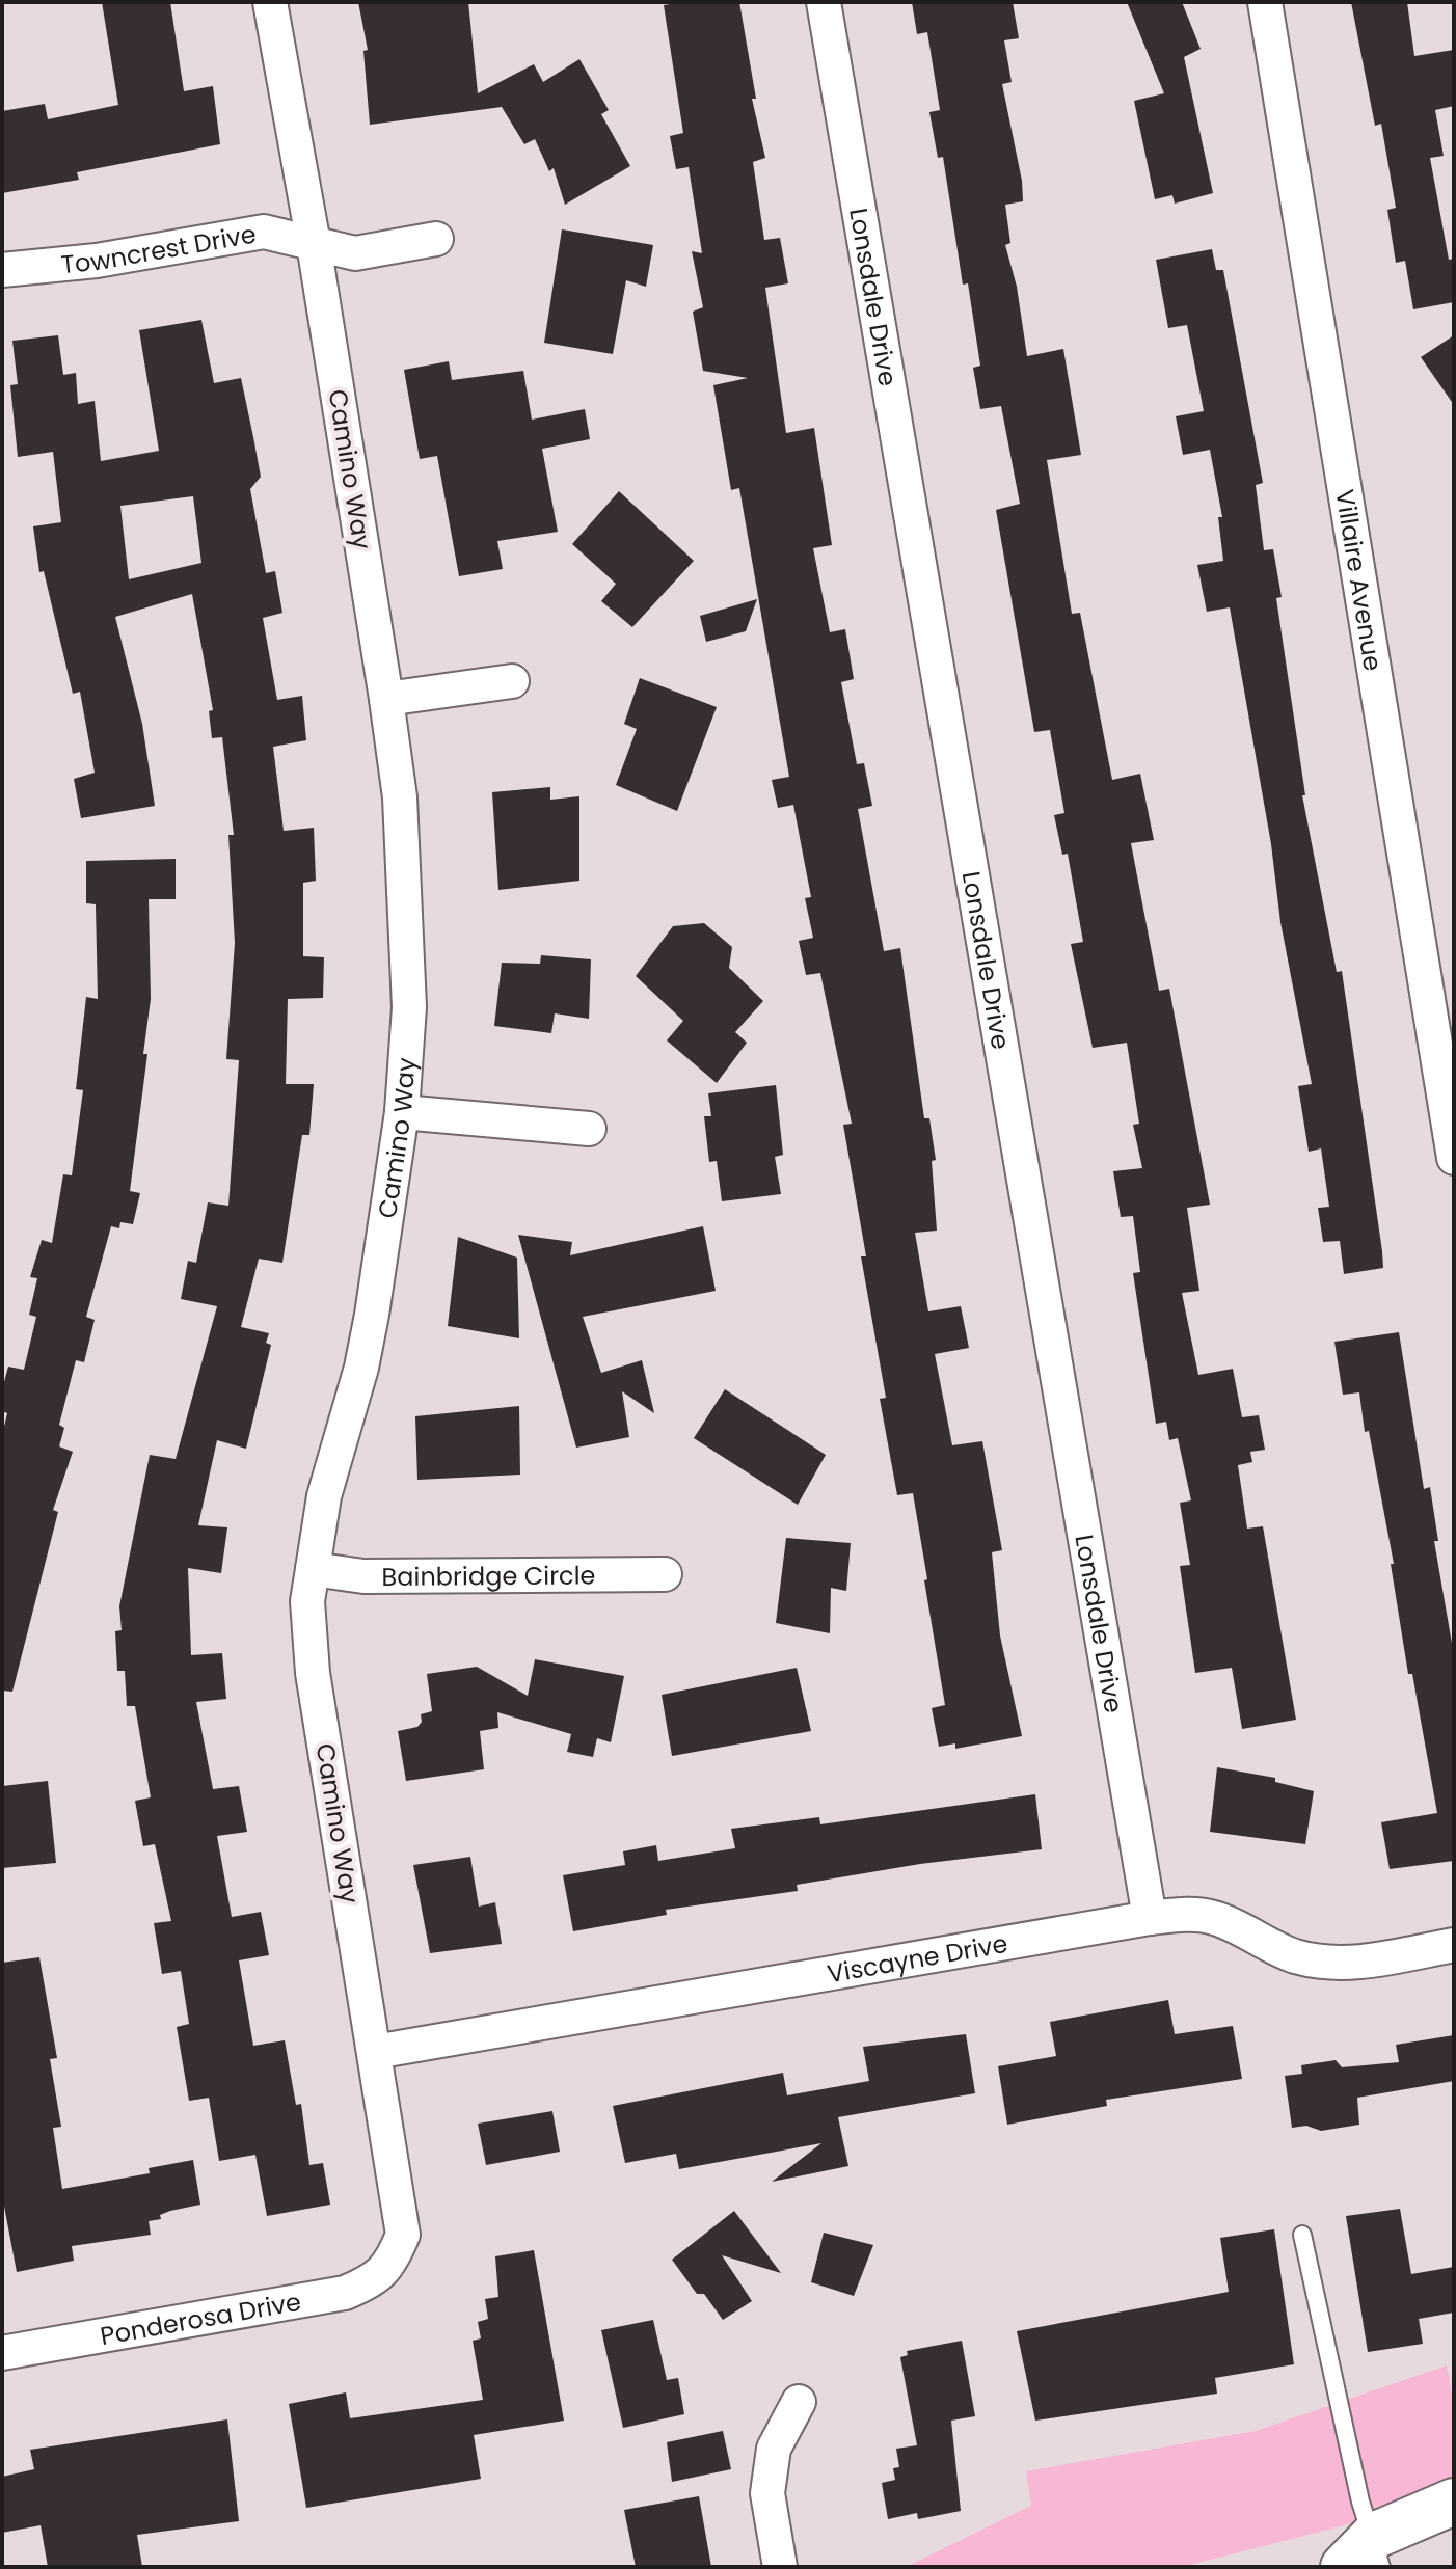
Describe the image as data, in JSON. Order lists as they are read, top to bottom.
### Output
{
  "streets": {
    "street": [
      "Towncrest Drive",
      "Lonsdale Drive",
      "Camino Way",
      "Villaire Avenue",
      "Bainbridge Circle",
      "Viscayne Drive",
      "Ponderosa Drive"
    ]
  },
  "crossings": [
    ["Towncrest Drive", "Camino Way"],
    ["Lonsdale Drive", "Viscayne Drive"],
    ["Camino Way", "Bainbridge Circle"],
    ["Camino Way", "Viscayne Drive"],
    ["Camino Way", "Ponderosa Drive"]
  ]
}
